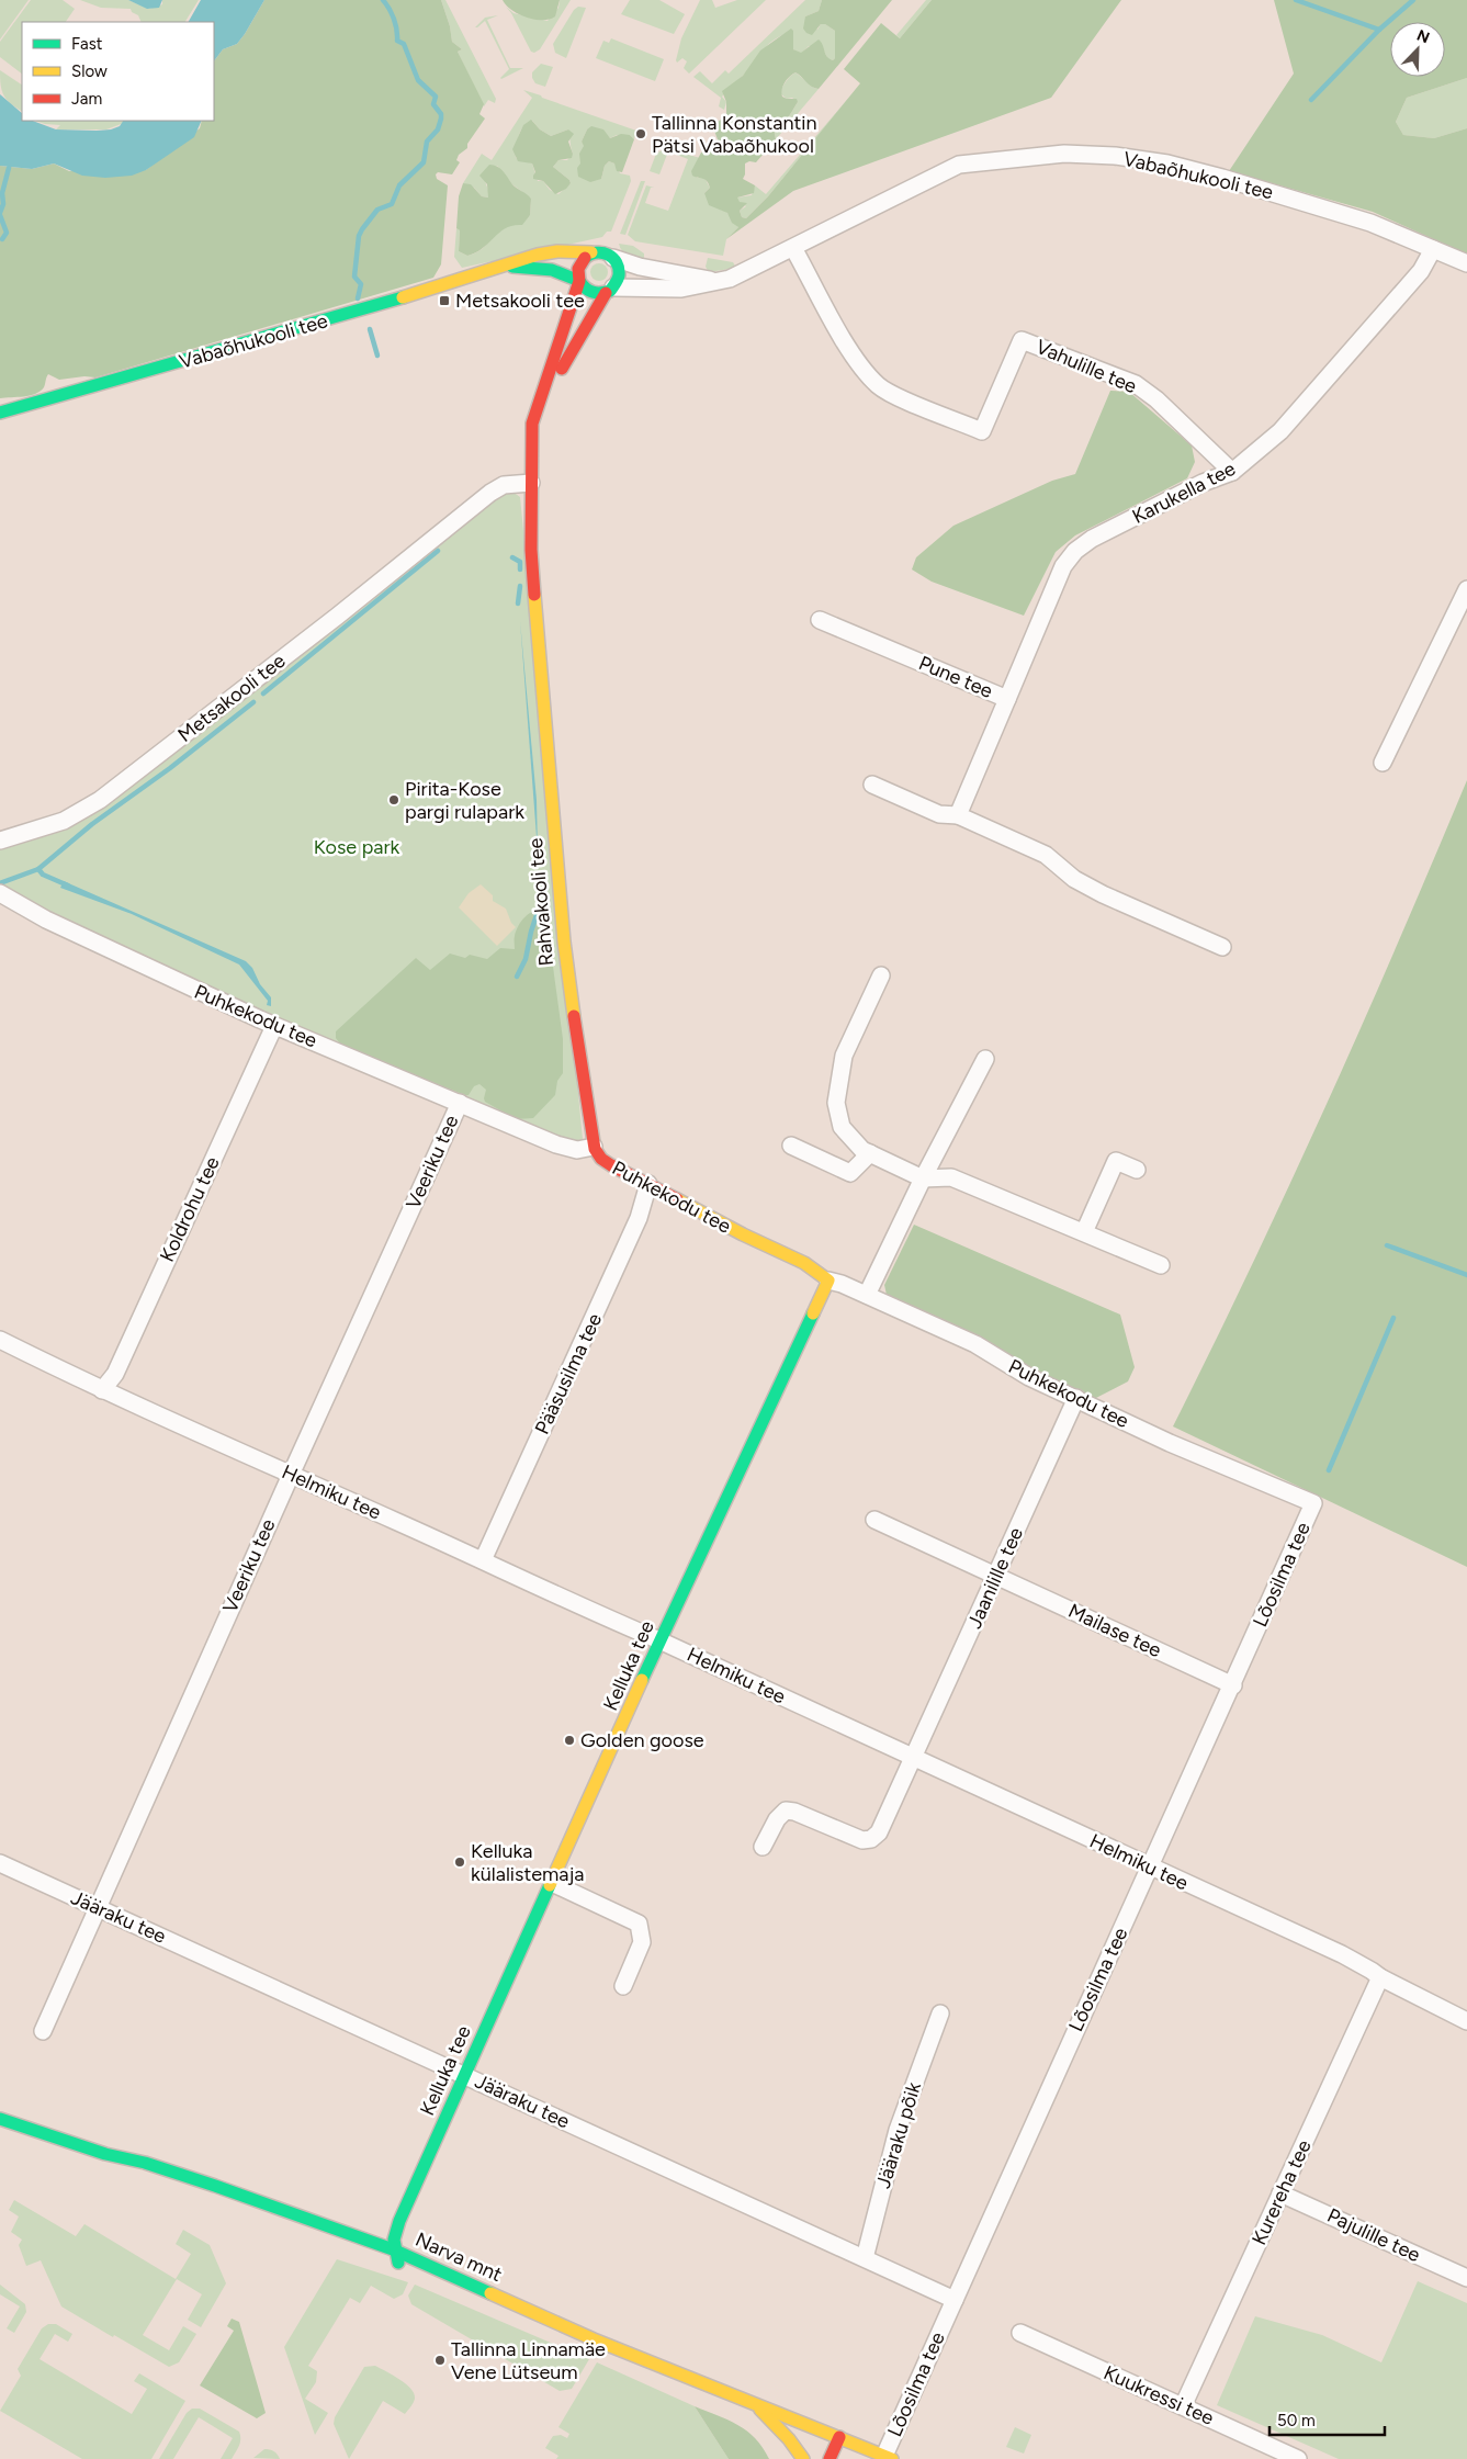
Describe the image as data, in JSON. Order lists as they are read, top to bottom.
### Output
{
  "streets": {
    "street": [
      "Vabaõhukooli tee",
      "Vahulille tee",
      "Karukella tee",
      "Pune tee",
      "Metsakooli tee",
      "Rahvakooli tee",
      "Puhkekodu tee",
      "Veeriku tee",
      "Koldrohu tee",
      "Pääsusilma tee",
      "Helmiku tee",
      "Lõosilma tee",
      "Jaanilille tee",
      "Mailase tee",
      "Kelluka tee",
      "Jääraku tee",
      "Jääraku põik",
      "Kurereha tee",
      "Pajulille tee",
      "Narva mnt",
      "Kuukressi tee"
    ]
  },
  "crossings": [
    ["Vabaõhukooli tee", "Vahulille tee"],
    ["Vabaõhukooli tee", "Karukella tee"],
    ["Vabaõhukooli tee", "Rahvakooli tee"],
    ["Vahulille tee", "Karukella tee"],
    ["Karukella tee", "Pune tee"],
    ["Metsakooli tee", "Rahvakooli tee"],
    ["Rahvakooli tee", "Puhkekodu tee"],
    ["Puhkekodu tee", "Veeriku tee"],
    ["Puhkekodu tee", "Koldrohu tee"],
    ["Puhkekodu tee", "Pääsusilma tee"],
    ["Puhkekodu tee", "Lõosilma tee"],
    ["Puhkekodu tee", "Jaanilille tee"],
    ["Puhkekodu tee", "Kelluka tee"],
    ["Veeriku tee", "Helmiku tee"],
    ["Veeriku tee", "Jääraku tee"],
    ["Koldrohu tee", "Helmiku tee"],
    ["Pääsusilma tee", "Helmiku tee"],
    ["Helmiku tee", "Lõosilma tee"],
    ["Helmiku tee", "Jaanilille tee"],
    ["Helmiku tee", "Kelluka tee"],
    ["Helmiku tee", "Kurereha tee"],
    ["Lõosilma tee", "Mailase tee"],
    ["Lõosilma tee", "Jääraku tee"],
    ["Lõosilma tee", "Narva mnt"],
    ["Jaanilille tee", "Mailase tee"],
    ["Kelluka tee", "Jääraku tee"],
    ["Kelluka tee", "Narva mnt"],
    ["Jääraku tee", "Jääraku põik"],
    ["Kurereha tee", "Pajulille tee"],
    ["Kurereha tee", "Kuukressi tee"]
  ],
  "parks": ["Kose park"],
  "places": {
    "other": [
      "Tallinna Konstantin Pätsi Vabaõhukool",
      "Pirita-Kose pargi rulapark",
      "Golden goose",
      "Kelluka külalistemaja",
      "Tallinna Linnamäe Vene Lütseum"
    ],
    "transit": ["Metsakooli tee"]
  },
  "legend": ["Fast", "Slow", "Jam"],
  "scale_bar": "50 m",
  "north": "top right"
}
